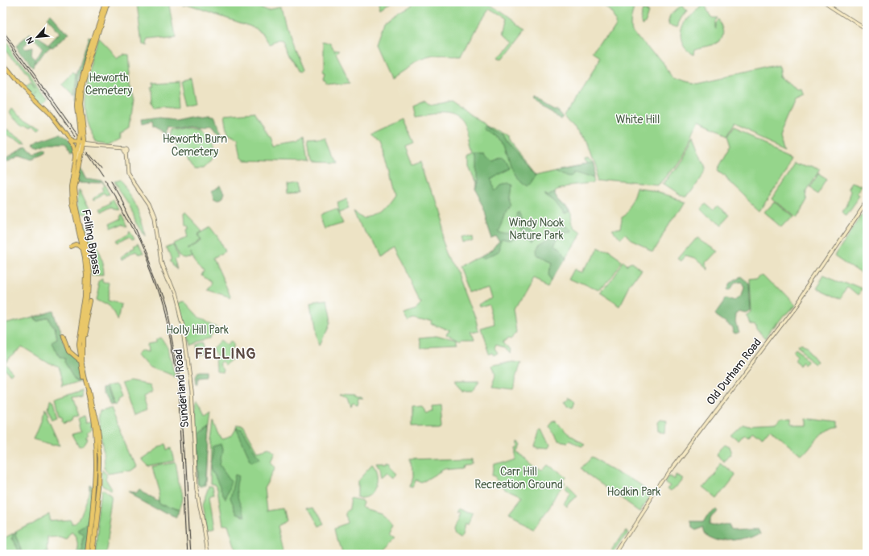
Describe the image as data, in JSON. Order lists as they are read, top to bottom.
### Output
{
  "streets": {
    "highway": ["Felling Bypass"],
    "main road": ["Old Durham Road", "Sunderland Road"]
  },
  "districts": ["FELLING"],
  "parks": [
    "Heworth Cemetery",
    "White Hill",
    "Heworth Burn Cemetery",
    "Windy Nook Nature Park",
    "Holly Hill Park",
    "Carr Hill Recreation Ground",
    "Hodkin Park"
  ],
  "north": "bottom left"
}
